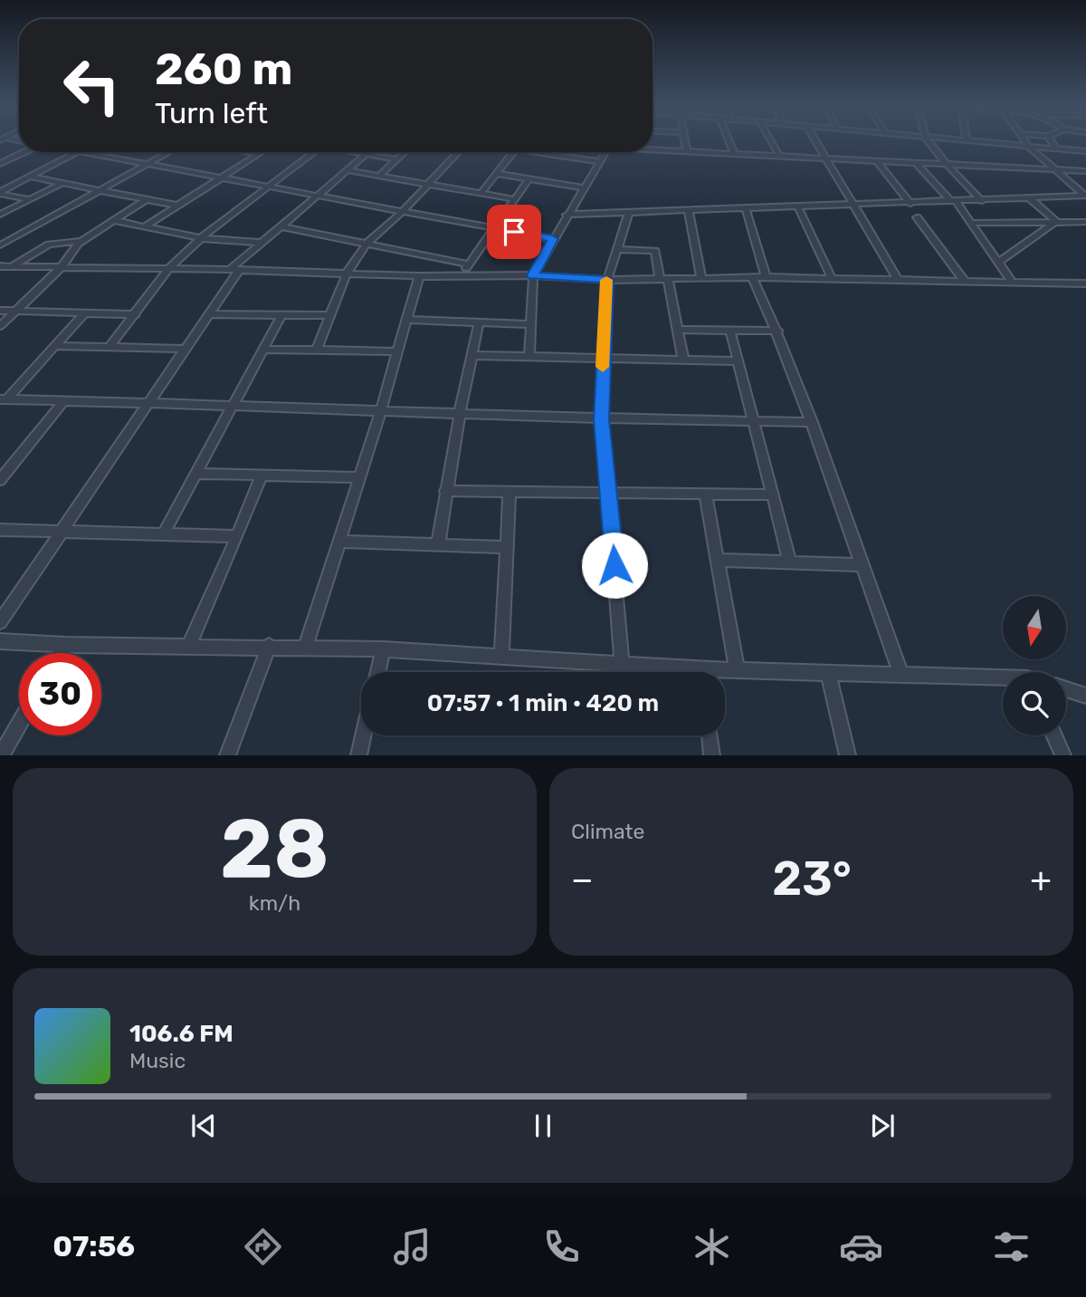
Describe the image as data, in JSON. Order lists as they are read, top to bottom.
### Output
{
  "north": "bottom",
  "page": {
    "turn": ["260 m", "Turn left"],
    "limit": "30",
    "trip": "07:57 · 1 min · 420 m",
    "tile": [
      ["28", "km/h"],
      "Climate"
    ],
    "heat": ["−", "23°", "+"],
    "song": ["106.6 FM", "Music"],
    "tabs": "07:56"
  }
}
